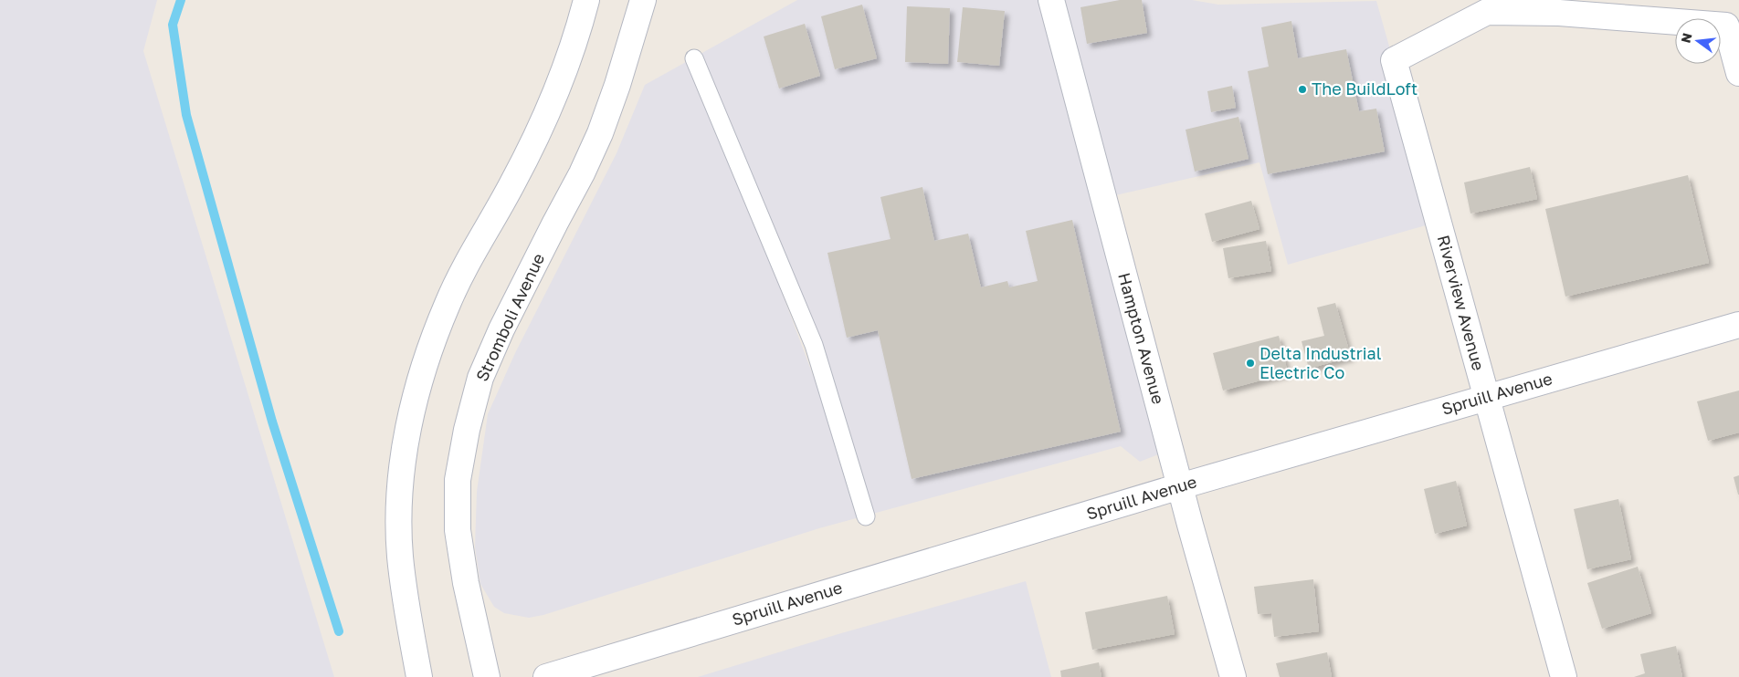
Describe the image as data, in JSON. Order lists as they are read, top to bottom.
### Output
{
  "streets": {
    "street": [
      "Riverview Avenue",
      "Stromboli Avenue",
      "Hampton Avenue",
      "Spruill Avenue"
    ]
  },
  "crossings": [
    ["Riverview Avenue", "Spruill Avenue"],
    ["Hampton Avenue", "Spruill Avenue"]
  ],
  "places": ["The BuildLoft", "Delta Industrial Electric Co"],
  "north": "left"
}
